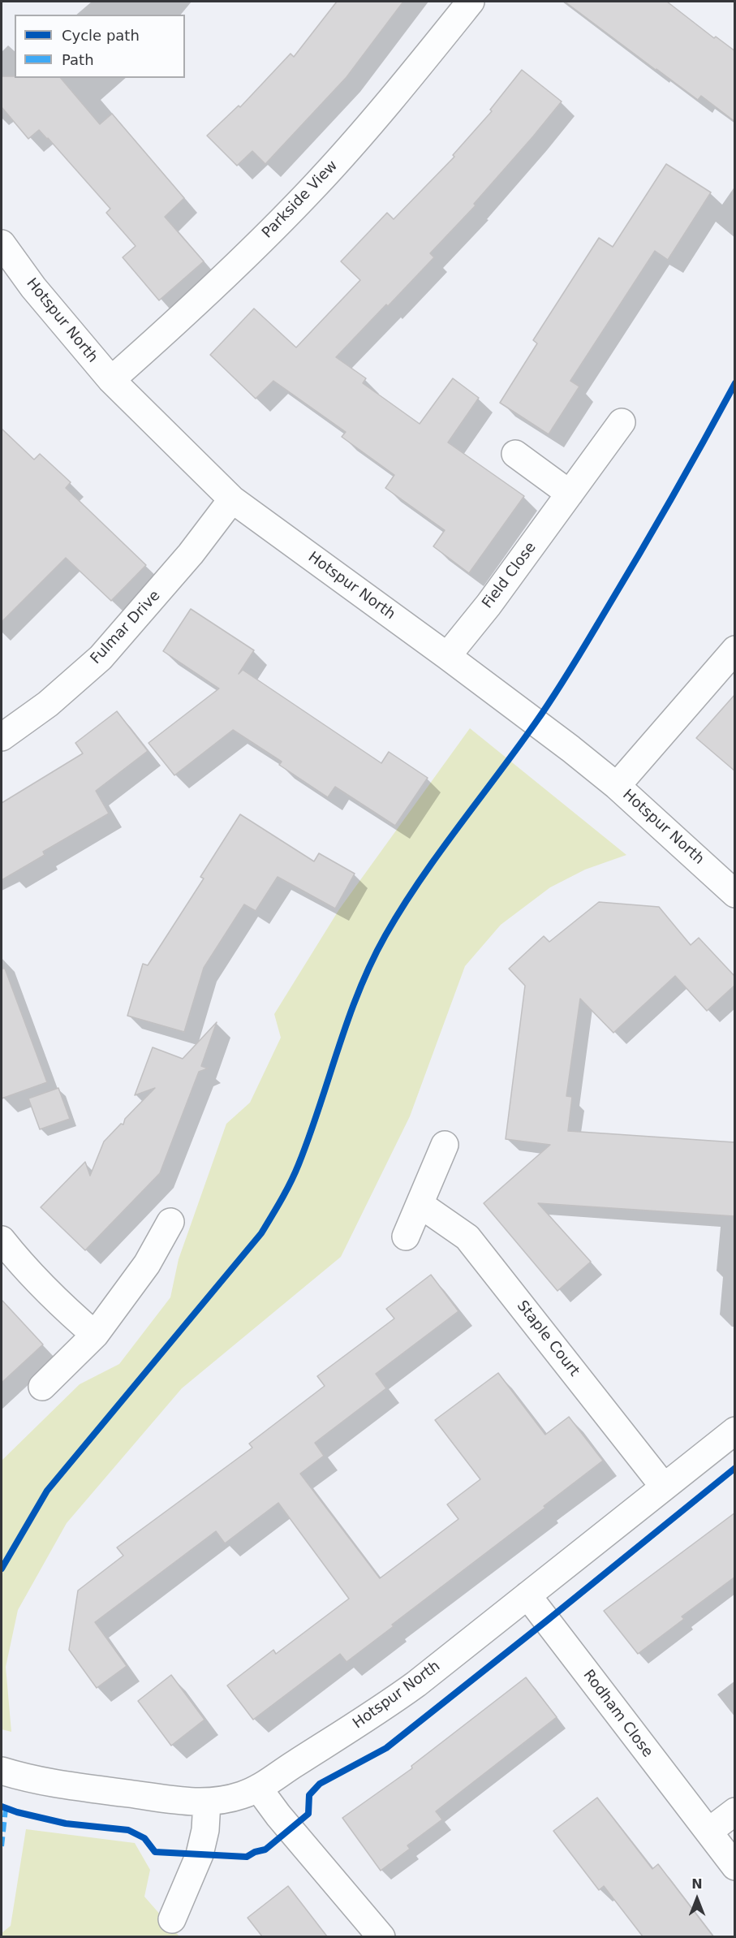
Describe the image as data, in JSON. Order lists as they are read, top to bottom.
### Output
{
  "streets": {
    "street": [
      "Parkside View",
      "Hotspur North",
      "Field Close",
      "Fulmar Drive",
      "Staple Court",
      "Rodham Close"
    ]
  },
  "crossings": [
    ["Parkside View", "Hotspur North"],
    ["Hotspur North", "Field Close"],
    ["Hotspur North", "Fulmar Drive"],
    ["Hotspur North", "Staple Court"],
    ["Hotspur North", "Rodham Close"]
  ],
  "legend": ["Cycle path", "Path"],
  "north": "top"
}
